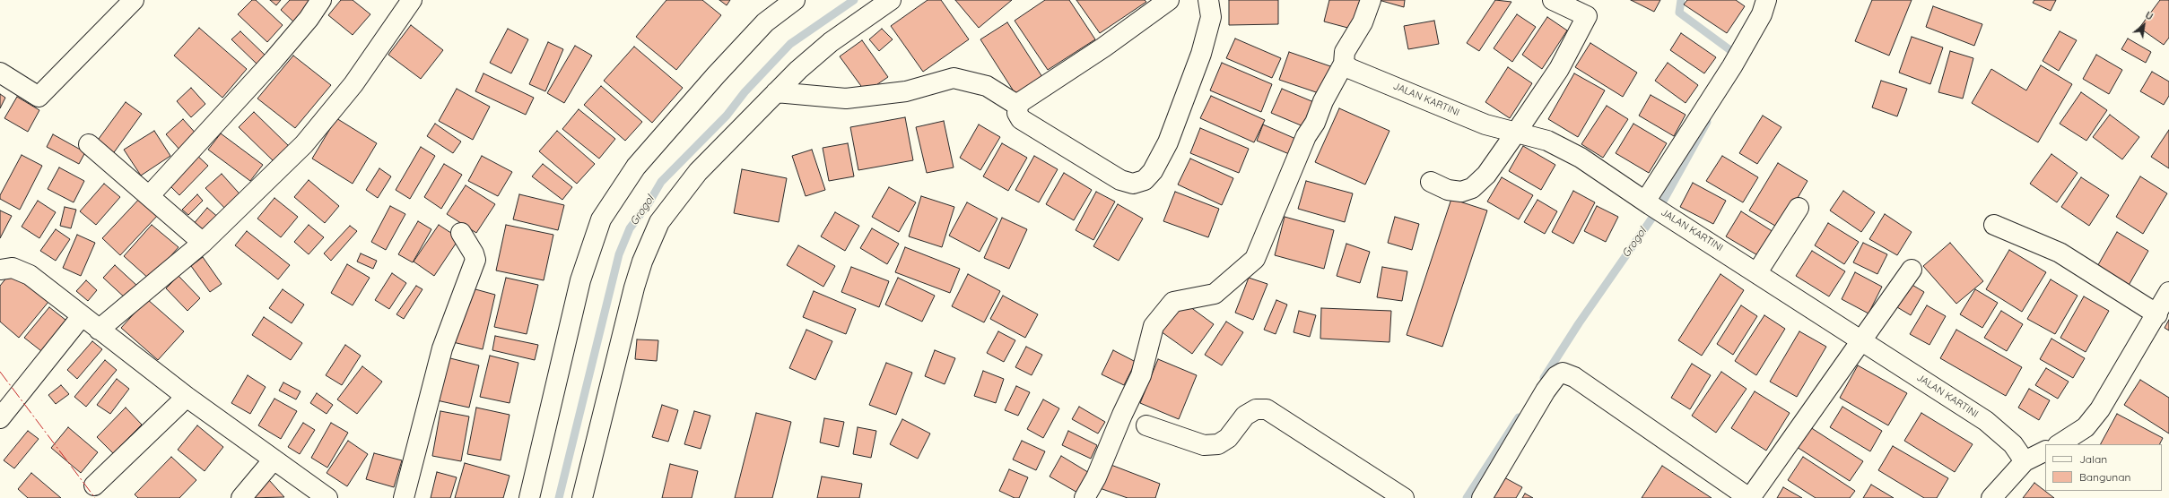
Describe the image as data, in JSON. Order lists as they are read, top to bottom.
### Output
{
  "streets": {
    "street": ["JALAN KARTINI"]
  },
  "water": ["Grogol"],
  "legend": ["Jalan", "Bangunan"],
  "north": "top right"
}
